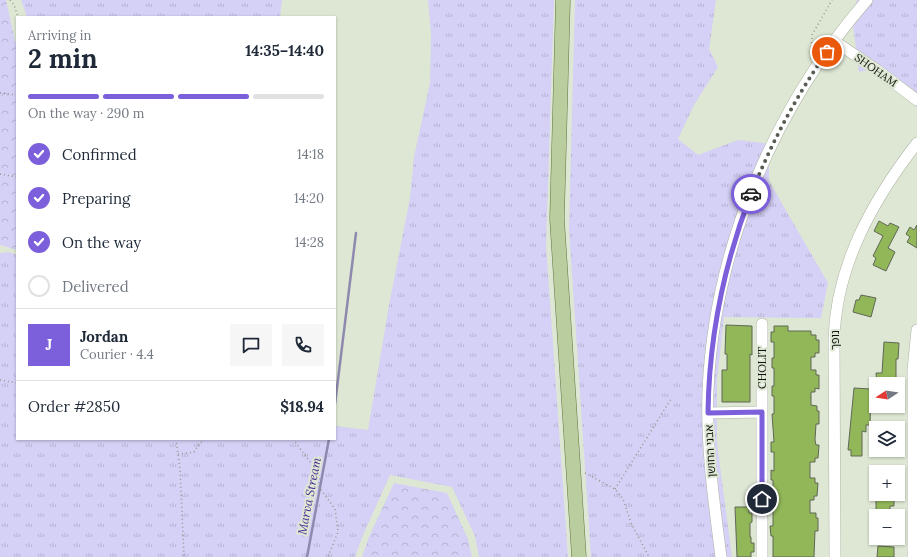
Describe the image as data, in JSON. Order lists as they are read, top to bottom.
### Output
{
  "streets": {
    "street": [
      "SHOHAM",
      "נופך",
      "CHOLIT",
      "אבני החושן"
    ]
  },
  "crossings": [
    ["SHOHAM", "אבני החושן"]
  ],
  "water": ["Marva Stream"],
  "north": "left",
  "page": {
    "heading": ["2 min", "Arriving in", "14:35–14:40"],
    "panel": [
      "Jordan",
      "Courier · 4.4",
      "Order #2850",
      "$18.94"
    ],
    "bar": "On the way · 290 m",
    "list": [
      ["Confirmed", "14:18"],
      ["Preparing", "14:20"],
      ["On the way", "14:28"],
      "Delivered"
    ],
    "round": "J",
    "map_buttons": ["+", "−"]
  }
}
